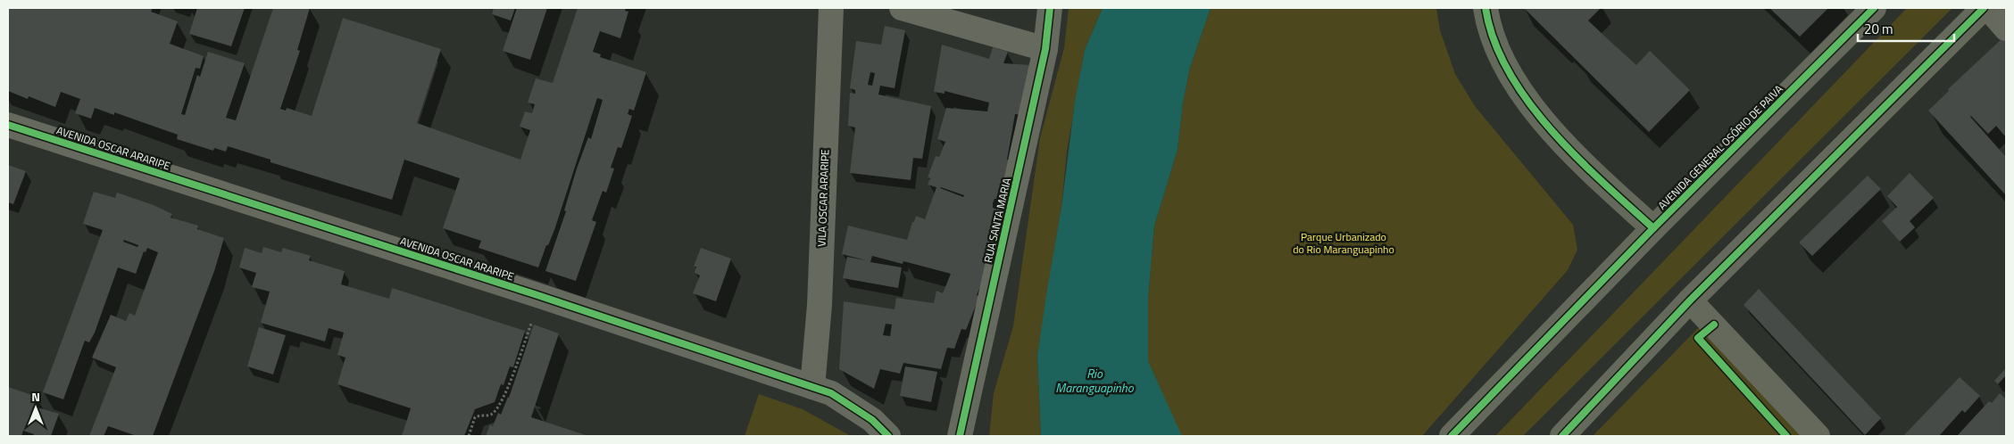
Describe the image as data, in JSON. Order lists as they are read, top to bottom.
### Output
{
  "streets": {
    "main road": ["AVENIDA GENERAL OSÓRIO DE PAIVA"],
    "street": ["AVENIDA OSCAR ARARIPE", "VILA OSCAR ARARIPE", "RUA SANTA MARIA"]
  },
  "crossings": [
    ["AVENIDA OSCAR ARARIPE", "VILA OSCAR ARARIPE"]
  ],
  "water": ["Rio Maranguapinho"],
  "parks": ["Parque Urbanizado do Rio Maranguapinho"],
  "scale_bar": "20 m",
  "north": "top"
}
